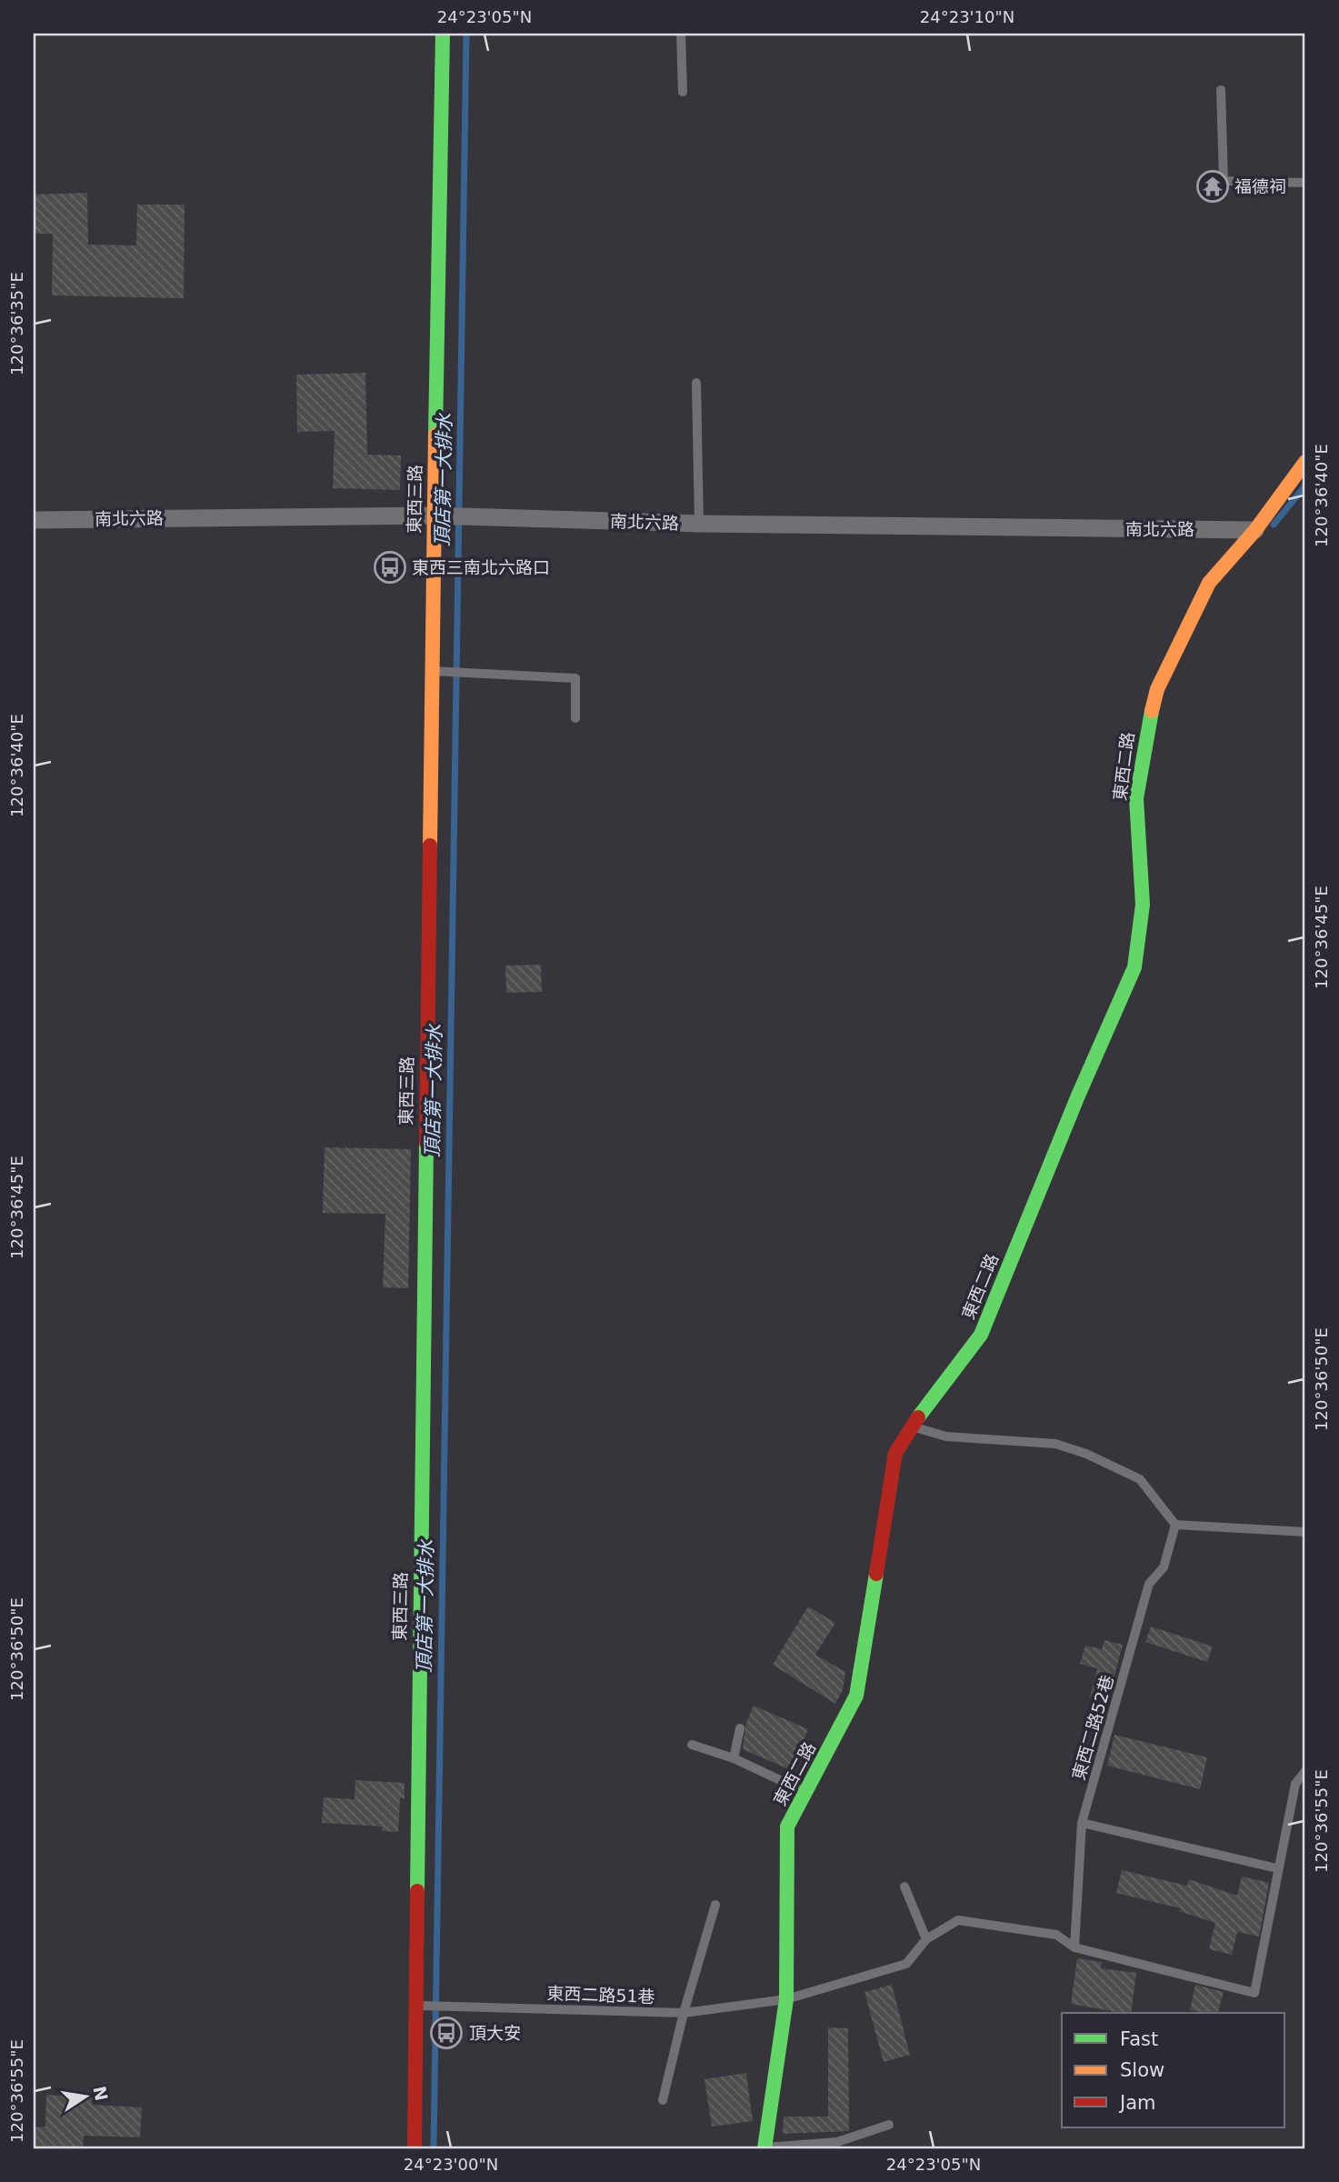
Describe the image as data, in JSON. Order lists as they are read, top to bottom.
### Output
{
  "streets": {
    "street": ["東西三路", "南北六路", "東西二路"],
    "lane": ["東西二路52巷", "東西二路51巷"]
  },
  "crossings": [
    ["東西三路", "南北六路"],
    ["東西三路", "東西二路51巷"],
    ["南北六路", "東西二路"],
    ["東西二路", "東西二路51巷"]
  ],
  "water": ["頂店第一大排水"],
  "places": {
    "temple": ["福德祠"],
    "bus stop": ["東西三南北六路口", "頂大安"]
  },
  "legend": ["Fast", "Slow", "Jam"],
  "north": "right",
  "coordinates": [
    "24°23'05\"N",
    "24°23'10\"N",
    "120°36'35\"E",
    "120°36'40\"E",
    "120°36'45\"E",
    "120°36'50\"E",
    "120°36'55\"E",
    "24°23'00\"N"
  ]
}
